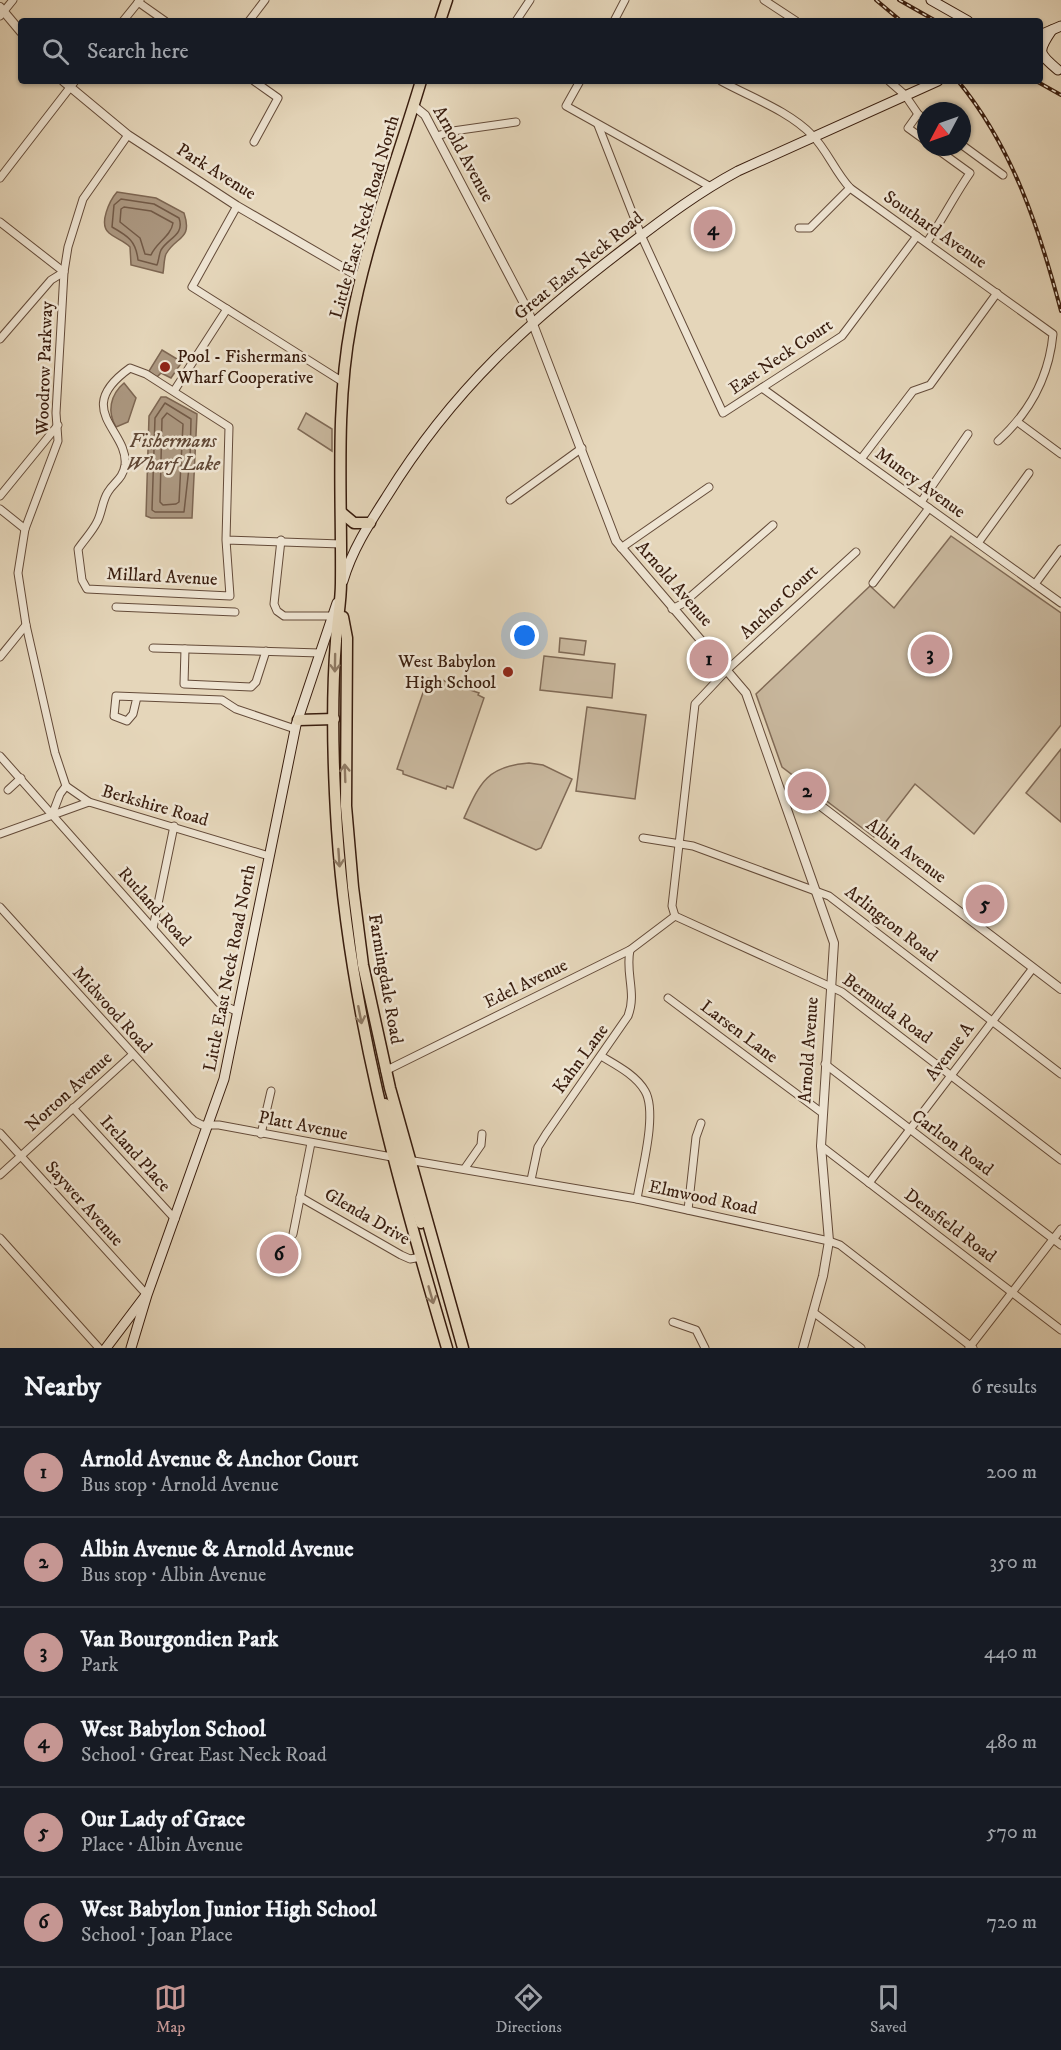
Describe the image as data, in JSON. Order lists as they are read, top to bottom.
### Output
{
  "streets": {
    "main road": ["Little East Neck Road North", "Great East Neck Road", "Farmingdale Road"],
    "street": [
      "Arnold Avenue",
      "Park Avenue",
      "Southard Avenue",
      "East Neck Court",
      "Woodrow Parkway",
      "Muncy Avenue",
      "Millard Avenue",
      "Anchor Court",
      "Berkshire Road",
      "Albin Avenue",
      "Rutland Road",
      "Arlington Road",
      "Edel Avenue",
      "Bermuda Road",
      "Midwood Road",
      "Larsen Lane",
      "Avenue A",
      "Kahn Lane",
      "Norton Avenue",
      "Platt Avenue",
      "Carlton Road",
      "Ireland Place",
      "Elmwood Road",
      "Saywer Avenue",
      "Glenda Drive",
      "Densfield Road"
    ]
  },
  "crossings": [
    ["Arnold Avenue", "Little East Neck Road North"],
    ["Arnold Avenue", "Great East Neck Road"],
    ["Arnold Avenue", "Anchor Court"],
    ["Arnold Avenue", "Albin Avenue"],
    ["Arnold Avenue", "Arlington Road"],
    ["Arnold Avenue", "Bermuda Road"],
    ["Arnold Avenue", "Larsen Lane"],
    ["Arnold Avenue", "Carlton Road"],
    ["Arnold Avenue", "Elmwood Road"],
    ["Arnold Avenue", "Densfield Road"],
    ["Park Avenue", "Little East Neck Road North"],
    ["Park Avenue", "Woodrow Parkway"],
    ["Little East Neck Road North", "Great East Neck Road"],
    ["Little East Neck Road North", "Berkshire Road"],
    ["Little East Neck Road North", "Rutland Road"],
    ["Little East Neck Road North", "Farmingdale Road"],
    ["Little East Neck Road North", "Midwood Road"],
    ["Little East Neck Road North", "Platt Avenue"],
    ["Little East Neck Road North", "Ireland Place"],
    ["Little East Neck Road North", "Saywer Avenue"],
    ["Southard Avenue", "Great East Neck Road"],
    ["Southard Avenue", "East Neck Court"],
    ["Great East Neck Road", "East Neck Court"],
    ["Great East Neck Road", "Farmingdale Road"],
    ["East Neck Court", "Muncy Avenue"],
    ["Anchor Court", "Arlington Road"],
    ["Anchor Court", "Edel Avenue"],
    ["Anchor Court", "Bermuda Road"],
    ["Berkshire Road", "Rutland Road"],
    ["Albin Avenue", "Avenue A"],
    ["Arlington Road", "Avenue A"],
    ["Farmingdale Road", "Edel Avenue"],
    ["Farmingdale Road", "Platt Avenue"],
    ["Farmingdale Road", "Elmwood Road"],
    ["Farmingdale Road", "Glenda Drive"],
    ["Edel Avenue", "Bermuda Road"],
    ["Edel Avenue", "Kahn Lane"],
    ["Bermuda Road", "Avenue A"],
    ["Midwood Road", "Norton Avenue"],
    ["Midwood Road", "Platt Avenue"],
    ["Avenue A", "Carlton Road"],
    ["Avenue A", "Densfield Road"],
    ["Kahn Lane", "Elmwood Road"],
    ["Norton Avenue", "Ireland Place"],
    ["Norton Avenue", "Saywer Avenue"],
    ["Platt Avenue", "Elmwood Road"]
  ],
  "water": ["Fishermans Wharf Lake"],
  "places": ["Pool - Fishermans Wharf Cooperative", "West Babylon High School"],
  "north": "bottom left",
  "page": {
    "search": "Search here",
    "pins": [
      "4",
      "3",
      "1",
      "2",
      "5",
      "6"
    ],
    "heading": ["Nearby", "6 results"],
    "list": [
      {
        "mark": "1",
        "name": "Arnold Avenue & Anchor Court",
        "note": "Bus stop · Arnold Avenue",
        "value": "200 m"
      },
      {
        "mark": "2",
        "name": "Albin Avenue & Arnold Avenue",
        "note": "Bus stop · Albin Avenue",
        "value": "350 m"
      },
      {
        "mark": "3",
        "name": "Van Bourgondien Park",
        "note": "Park",
        "value": "440 m"
      },
      {
        "mark": "4",
        "name": "West Babylon School",
        "note": "School · Great East Neck Road",
        "value": "480 m"
      },
      {
        "mark": "5",
        "name": "Our Lady of Grace",
        "note": "Place · Albin Avenue",
        "value": "570 m"
      },
      {
        "mark": "6",
        "name": "West Babylon Junior High School",
        "note": "School · Joan Place",
        "value": "720 m"
      }
    ],
    "nav": ["Map", "Directions", "Saved"]
  }
}
